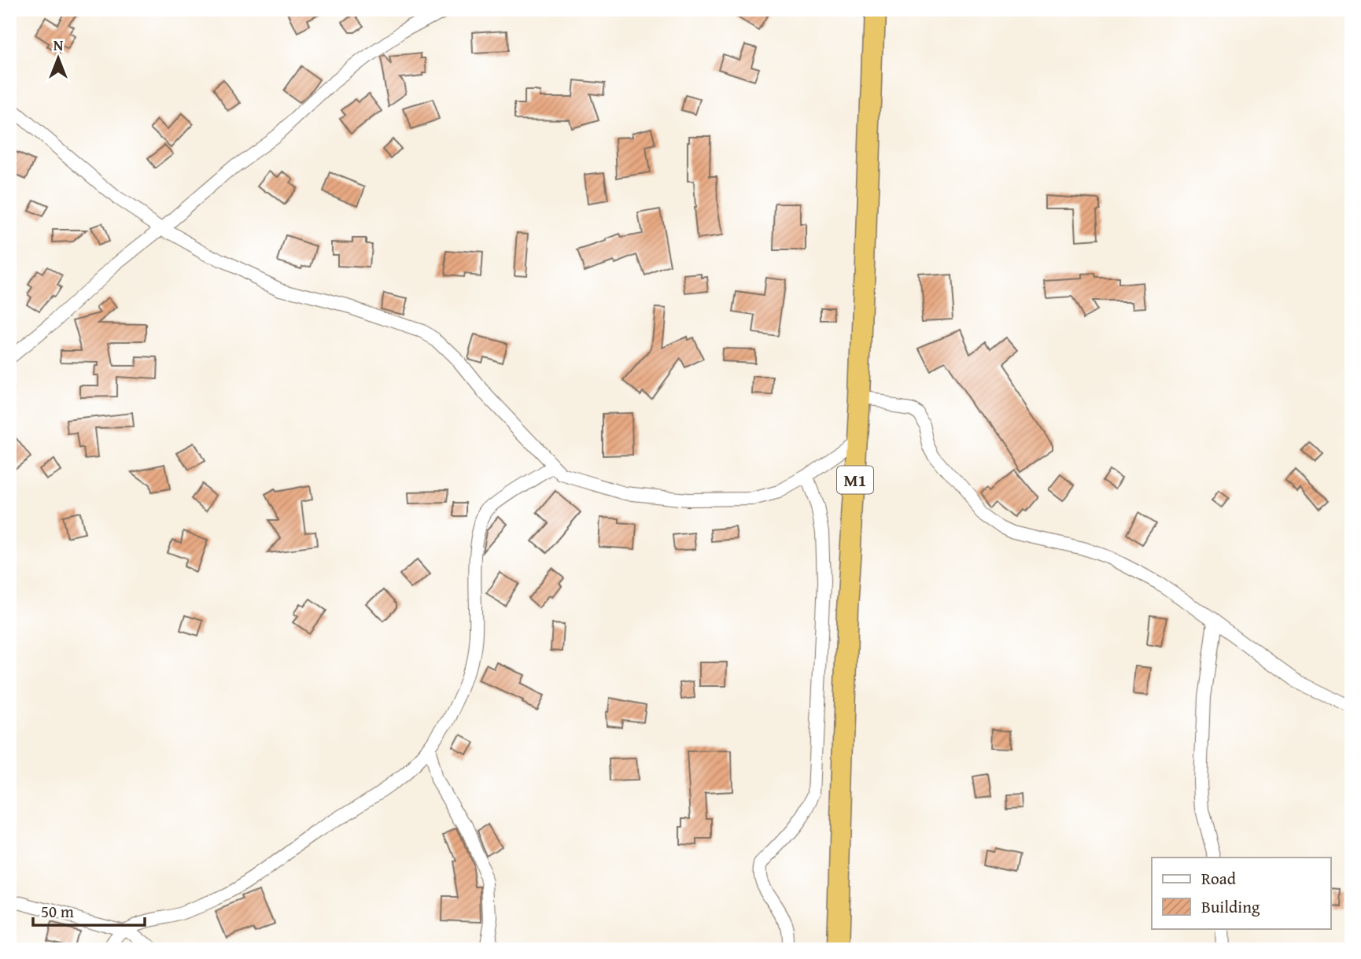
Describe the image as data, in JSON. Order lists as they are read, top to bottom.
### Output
{
  "streets": {
    "highway": ["M1"]
  },
  "legend": ["Road", "Building"],
  "scale_bar": "50 m",
  "north": "top"
}
